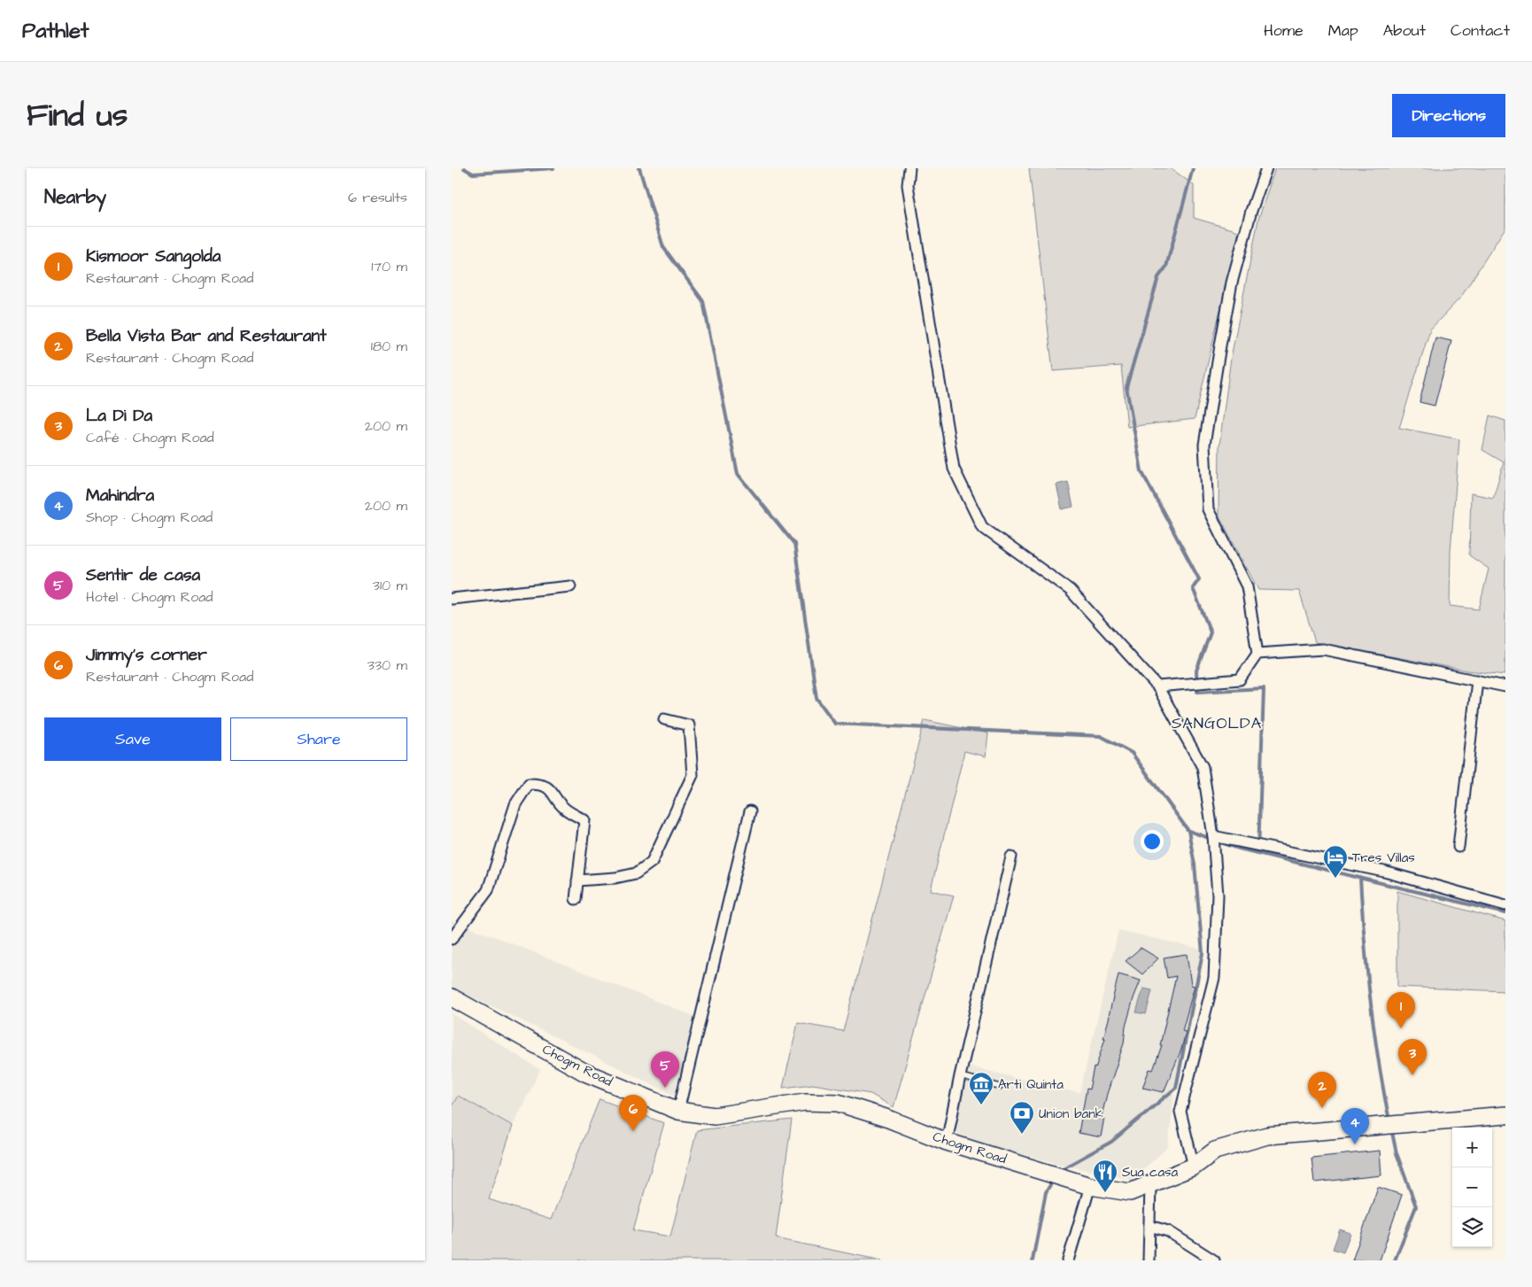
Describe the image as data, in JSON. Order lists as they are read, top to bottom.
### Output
{
  "streets": {
    "main road": ["Chogm Road"]
  },
  "districts": ["SANGOLDA"],
  "places": {
    "hotel": ["Tres Villas"],
    "museum": ["Arti Quinta"],
    "bank": ["Union bank"],
    "restaurant": ["Sua casa"]
  },
  "page": {
    "header": "Pathlet",
    "nav": [
      "Home",
      "Map",
      "About",
      "Contact"
    ],
    "title": "Find us",
    "buttons": [
      "Directions",
      ["Save", "Share"]
    ],
    "heading": ["Nearby", "6 results"],
    "list": [
      {
        "mark": "1",
        "name": "Kismoor Sangolda",
        "note": "Restaurant · Chogm Road",
        "value": "170 m"
      },
      {
        "mark": "2",
        "name": "Bella Vista Bar and Restaurant",
        "note": "Restaurant · Chogm Road",
        "value": "180 m"
      },
      {
        "mark": "3",
        "name": "La Di Da",
        "note": "Café · Chogm Road",
        "value": "200 m"
      },
      {
        "mark": "4",
        "name": "Mahindra",
        "note": "Shop · Chogm Road",
        "value": "200 m"
      },
      {
        "mark": "5",
        "name": "Sentir de casa",
        "note": "Hotel · Chogm Road",
        "value": "310 m"
      },
      {
        "mark": "6",
        "name": "Jimmy's corner",
        "note": "Restaurant · Chogm Road",
        "value": "330 m"
      }
    ],
    "pins": [
      "1",
      "3",
      "5",
      "2",
      "6",
      "4"
    ],
    "map_buttons": ["+", "−"]
  }
}
